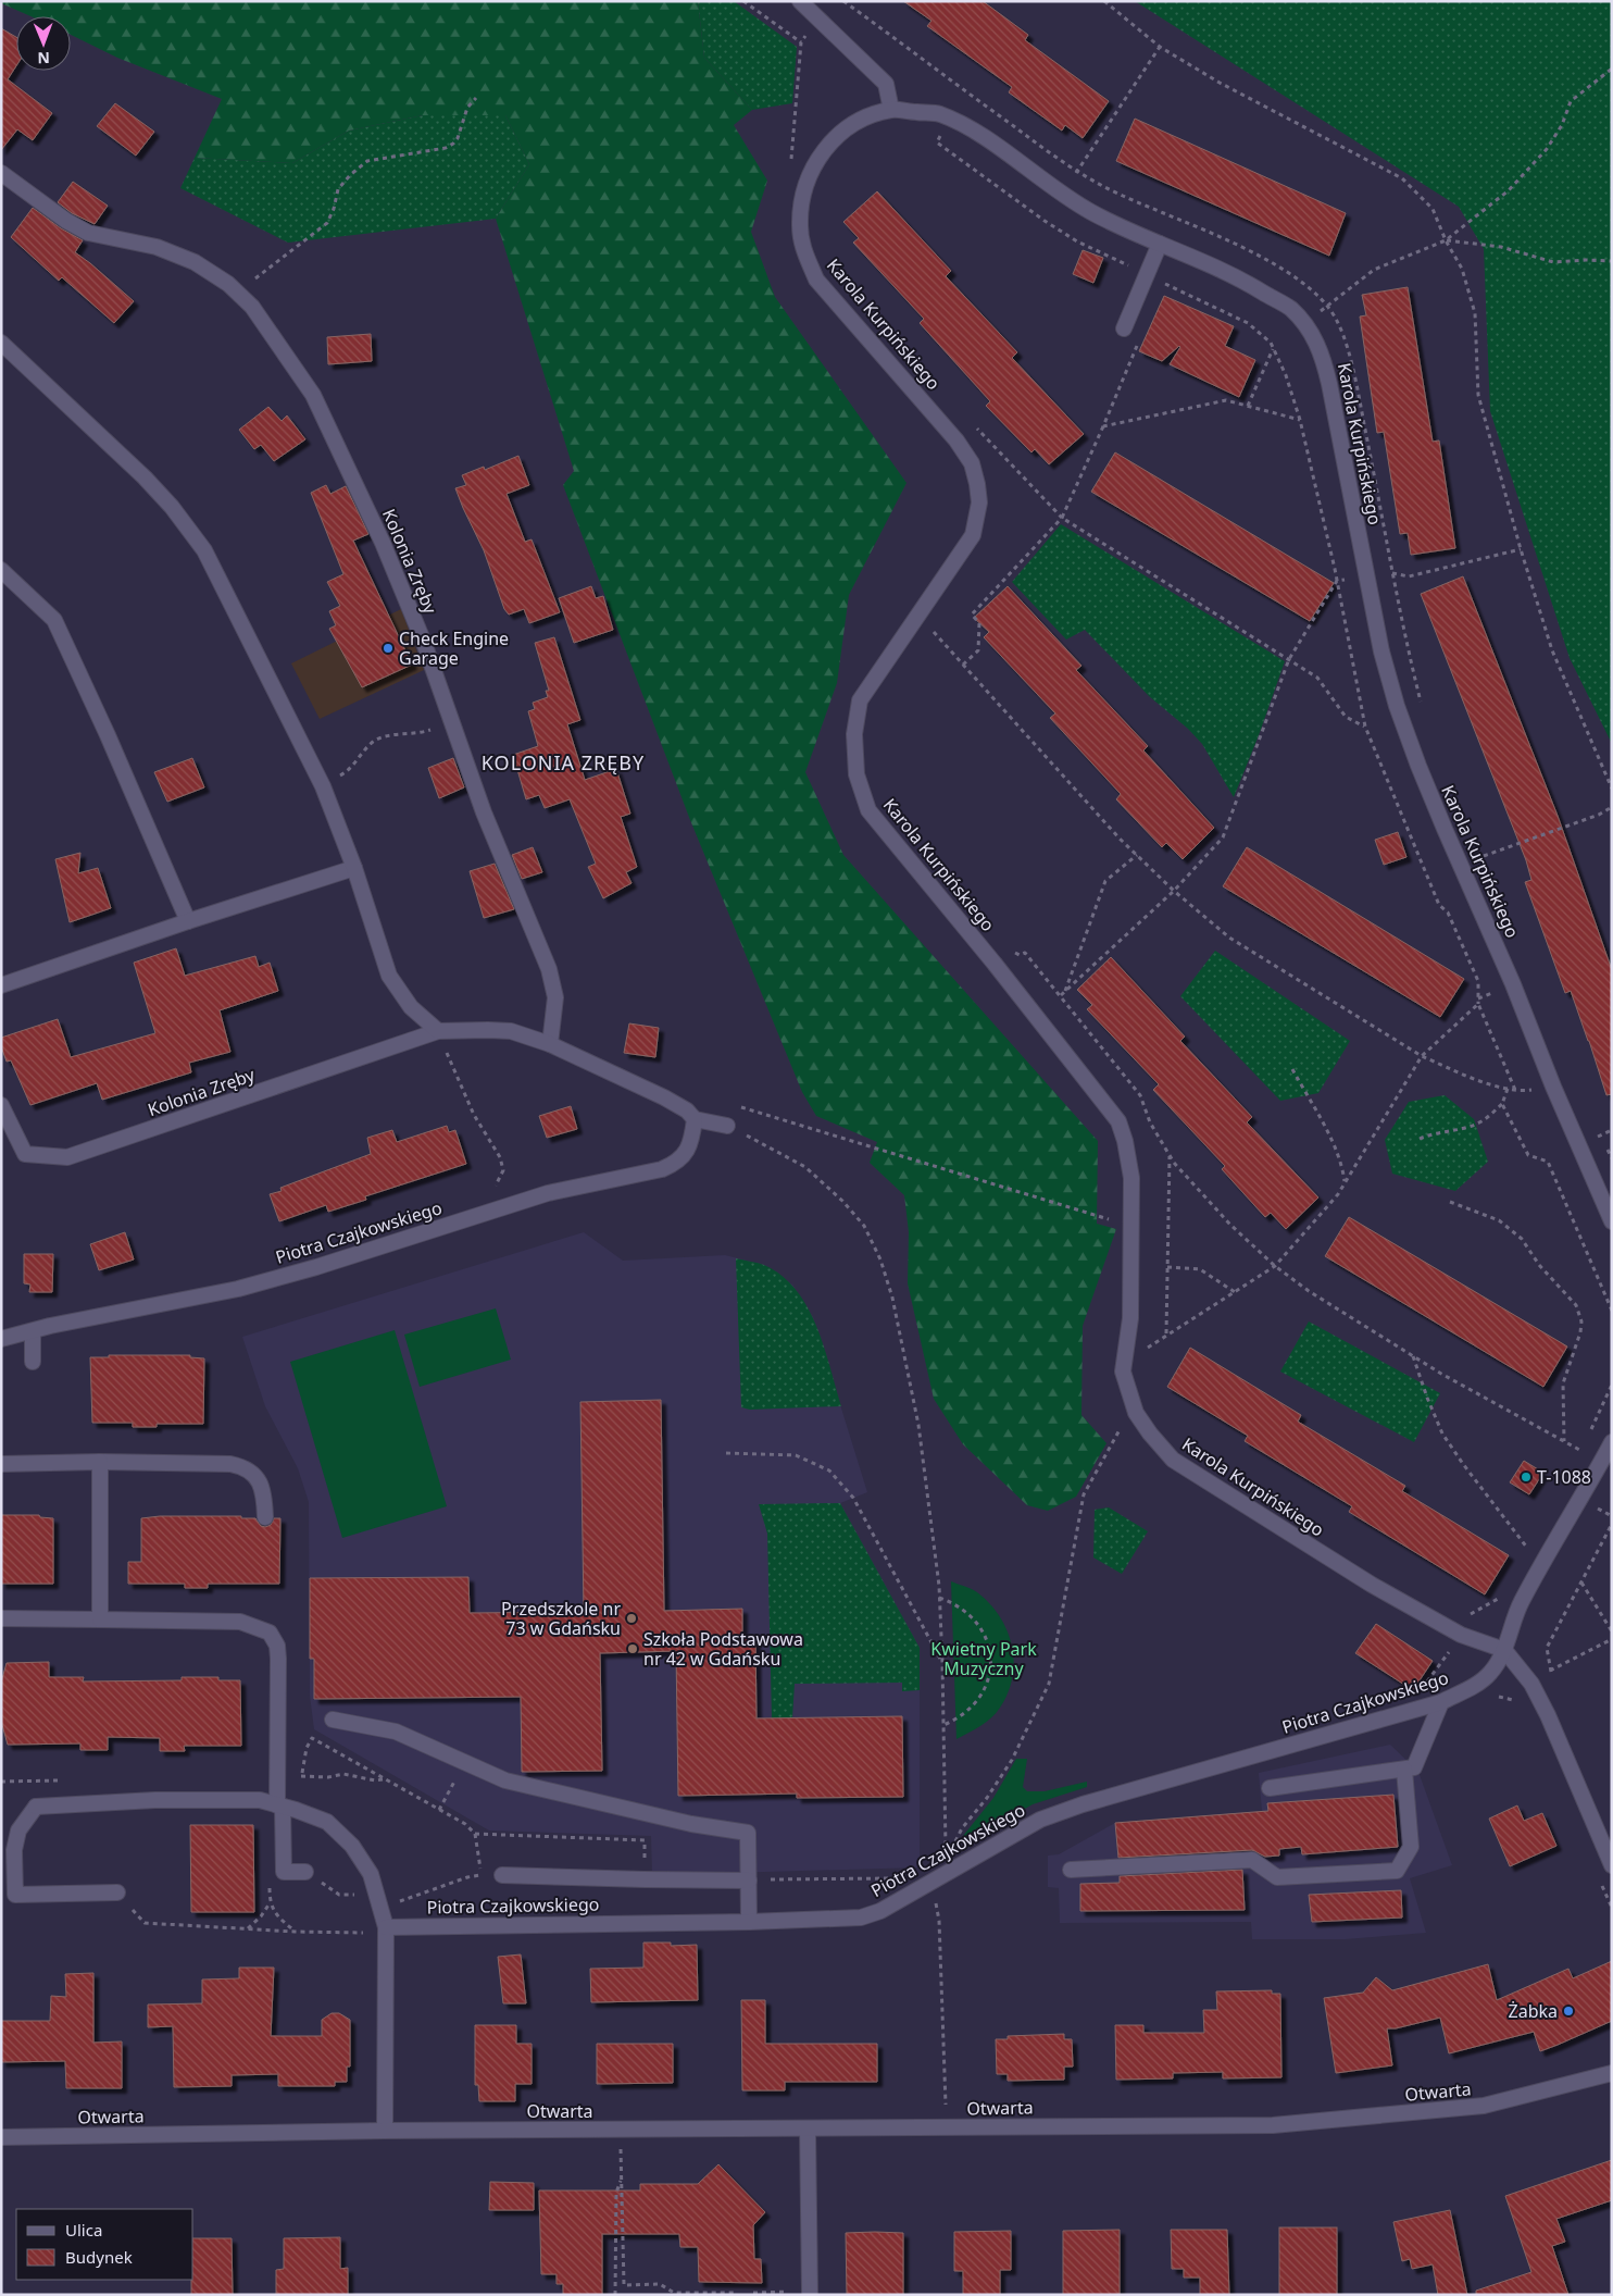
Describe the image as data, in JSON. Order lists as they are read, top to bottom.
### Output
{
  "streets": {
    "street": [
      "Karola Kurpińskiego",
      "Kolonia Zręby",
      "Piotra Czajkowskiego",
      "Otwarta"
    ]
  },
  "crossings": [
    ["Karola Kurpińskiego", "Piotra Czajkowskiego"]
  ],
  "districts": ["KOLONIA ZRĘBY"],
  "parks": ["Kwietny Park Muzyczny"],
  "places": [
    "Check Engine Garage",
    "T-1088",
    "Przedszkole nr 73 w Gdańsku",
    "Szkoła Podstawowa nr 42 w Gdańsku",
    "Żabka"
  ],
  "legend": ["Ulica", "Budynek"],
  "north": "bottom"
}
